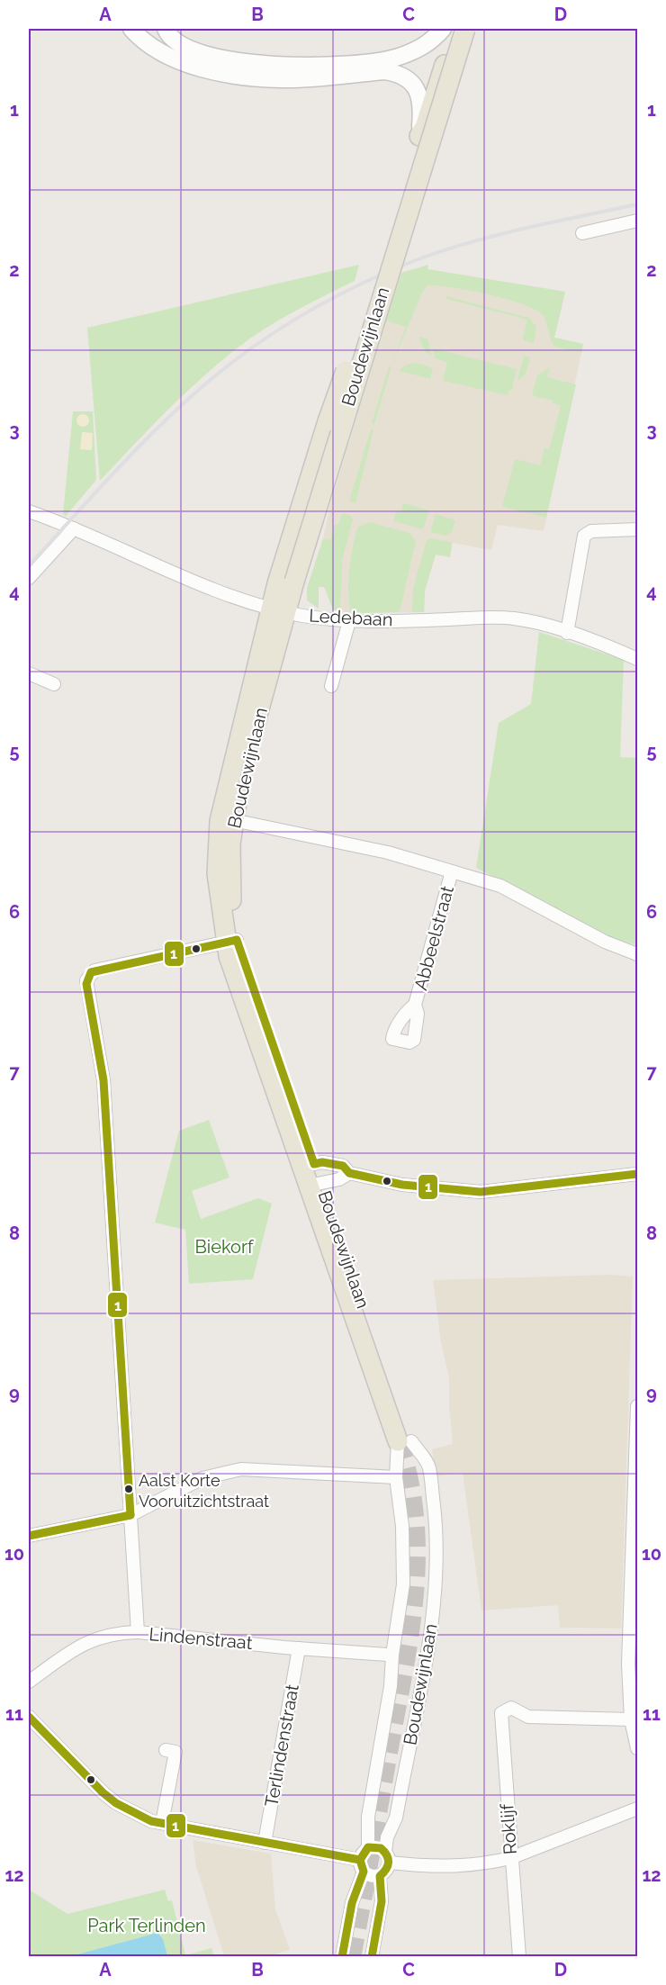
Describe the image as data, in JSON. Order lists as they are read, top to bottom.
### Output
{
  "streets": {
    "main road": ["Boudewijnlaan"],
    "street": [
      "Ledebaan",
      "Abbeelstraat",
      "Lindenstraat",
      "Terlindenstraat",
      "Roklijf"
    ]
  },
  "crossings": [
    ["Boudewijnlaan", "Ledebaan"],
    ["Boudewijnlaan", "Lindenstraat"],
    ["Lindenstraat", "Terlindenstraat"]
  ],
  "parks": ["Biekorf", "Park Terlinden"],
  "places": ["Aalst Korte Vooruitzichtstraat"],
  "lines": ["transit line 1"],
  "grid": {
    "columns": [
      "A",
      "B",
      "C",
      "D"
    ],
    "rows": [
      "1",
      "2",
      "3",
      "4",
      "5",
      "6",
      "7",
      "8",
      "9",
      "10",
      "11",
      "12"
    ]
  }
}
